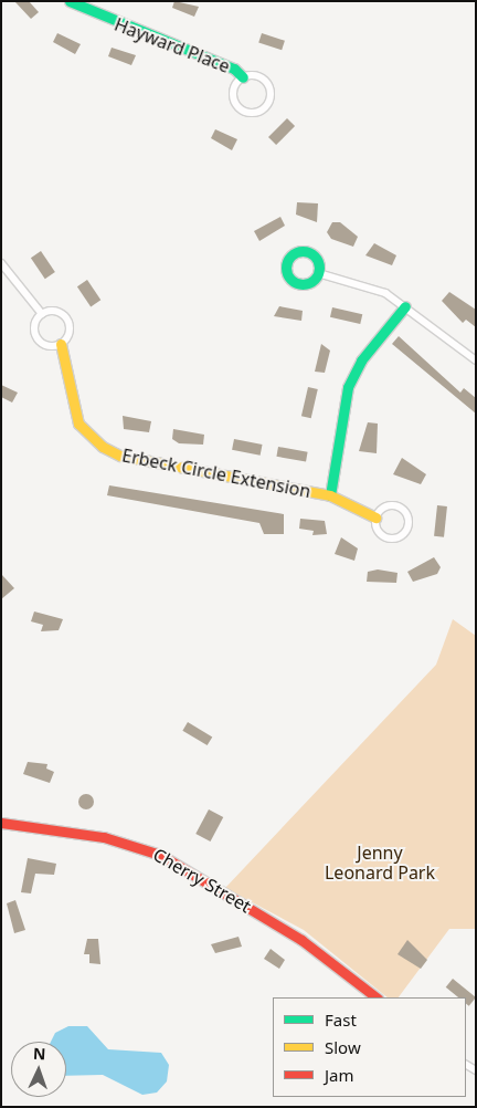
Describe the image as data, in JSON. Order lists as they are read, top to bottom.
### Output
{
  "streets": {
    "street": ["Hayward Place", "Erbeck Circle Extension", "Cherry Street"]
  },
  "parks": ["Jenny Leonard Park"],
  "legend": ["Fast", "Slow", "Jam"],
  "north": "top"
}
